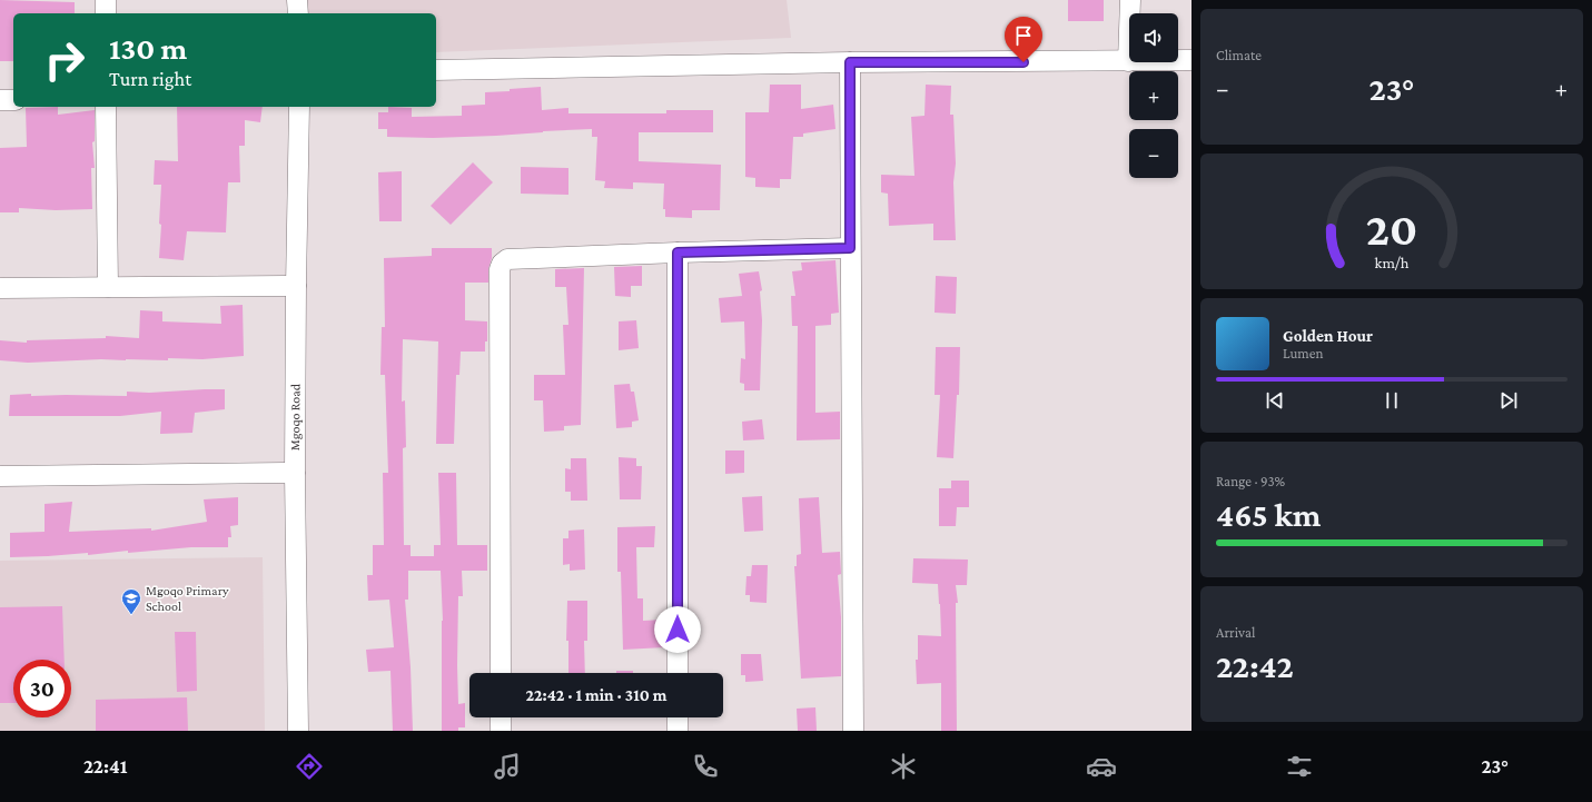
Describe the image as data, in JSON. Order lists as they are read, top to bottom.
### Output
{
  "streets": {
    "street": ["Mgoqo Road"]
  },
  "places": {
    "school or university": ["Mgoqo Primary School"]
  },
  "page": {
    "tile": [
      "Climate",
      ["Range · 93%", "465 km"],
      ["Arrival", "22:42"]
    ],
    "map_buttons": ["+", "−"],
    "turn": ["130 m", "Turn right"],
    "heat": ["−", "23°", "+"],
    "song": ["Golden Hour", "Lumen"],
    "limit": "30",
    "trip": "22:42 · 1 min · 310 m",
    "tabs": ["22:41", "23°"],
    "gauge": ["20", "km/h"]
  }
}
